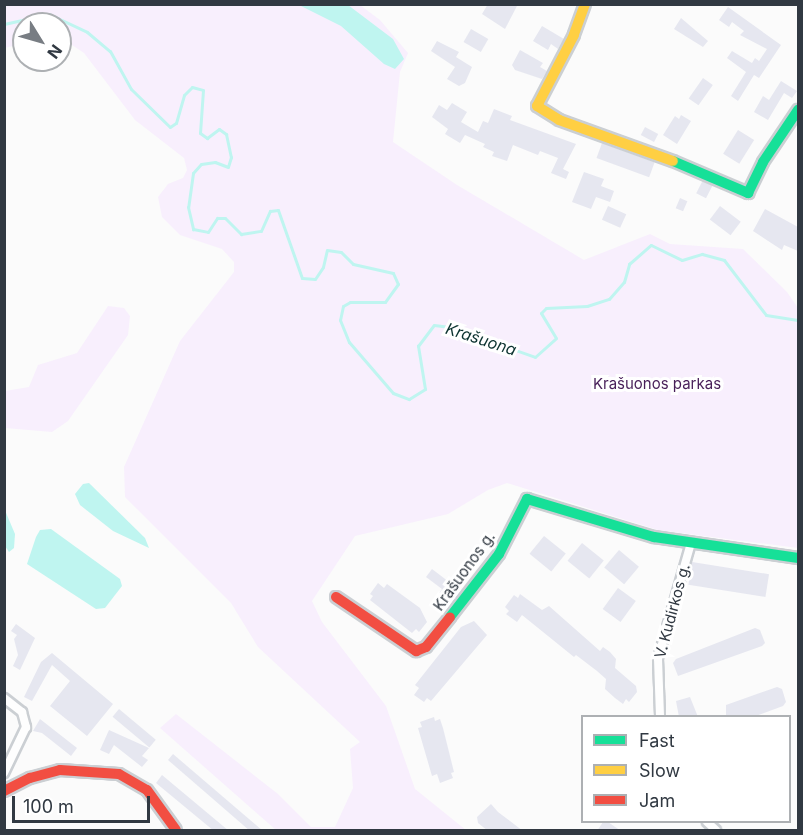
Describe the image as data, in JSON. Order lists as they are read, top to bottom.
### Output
{
  "streets": {
    "street": ["Krašuonos g.", "V. Kudirkos g."]
  },
  "crossings": [
    ["Krašuonos g.", "V. Kudirkos g."]
  ],
  "water": ["Krašuona"],
  "parks": ["Krašuonos parkas"],
  "legend": ["Fast", "Slow", "Jam"],
  "scale_bar": "100 m",
  "north": "bottom right"
}
